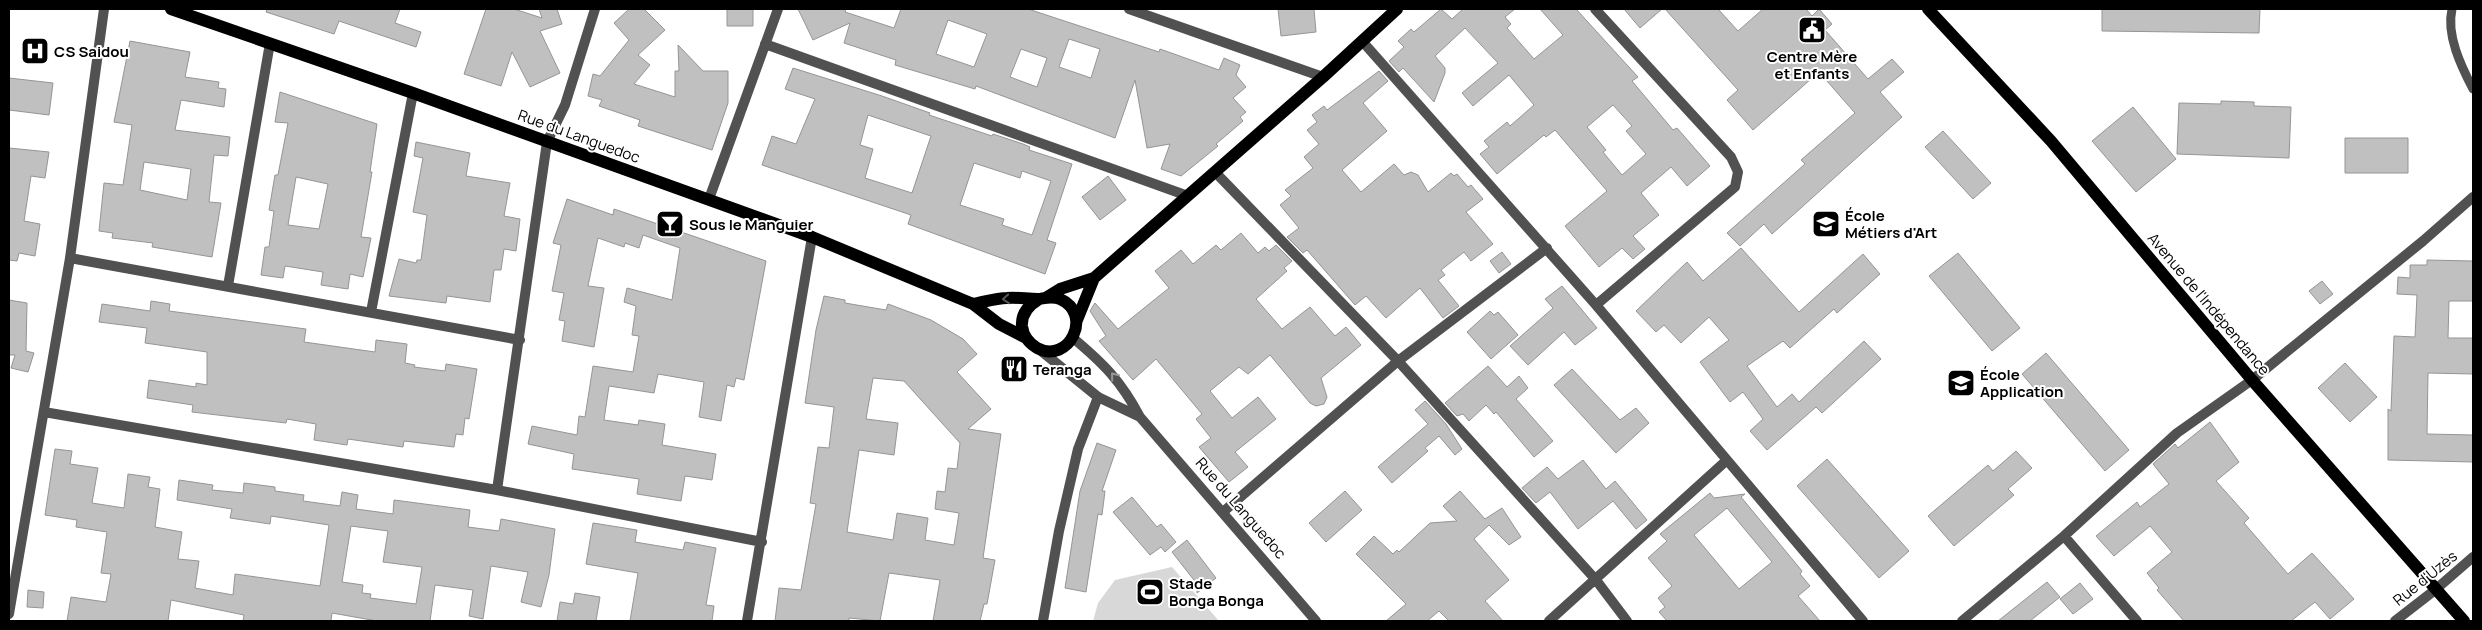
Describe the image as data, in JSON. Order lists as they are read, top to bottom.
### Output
{
  "streets": {
    "main road": ["Rue du Languedoc", "Avenue de l'Indépendance"],
    "street": ["Rue d'Uzès"]
  },
  "crossings": [
    ["Avenue de l'Indépendance", "Rue d'Uzès"]
  ],
  "places": {
    "public building": ["Centre Mère et Enfants"],
    "hospital": ["CS Saidou"],
    "bar": ["Sous le Manguier"],
    "school or university": ["École Métiers d'Art", "École Application"],
    "restaurant": ["Teranga"],
    "sports": ["Stade Bonga Bonga"]
  }
}
